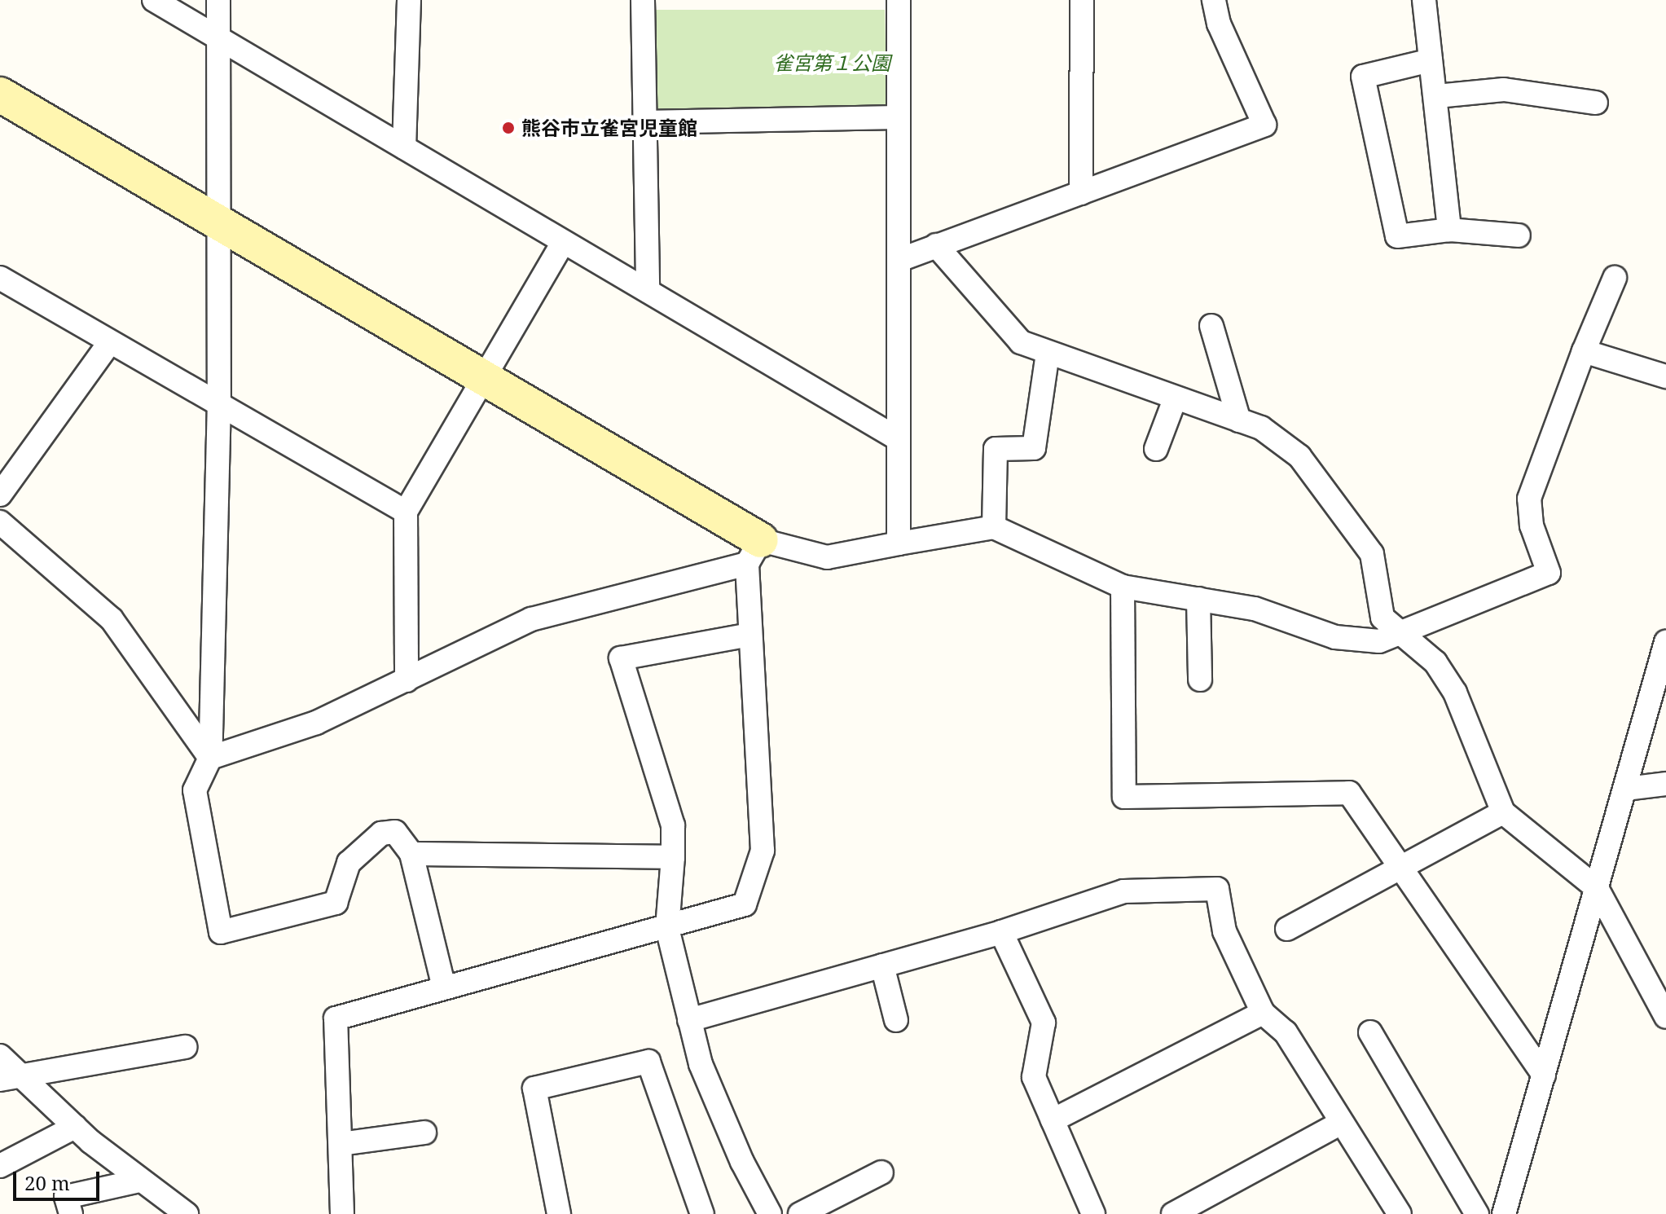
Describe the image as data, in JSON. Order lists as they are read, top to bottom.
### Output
{
  "parks": ["雀宮第１公園"],
  "places": ["熊谷市立雀宮児童館"],
  "scale_bar": "20 m"
}
